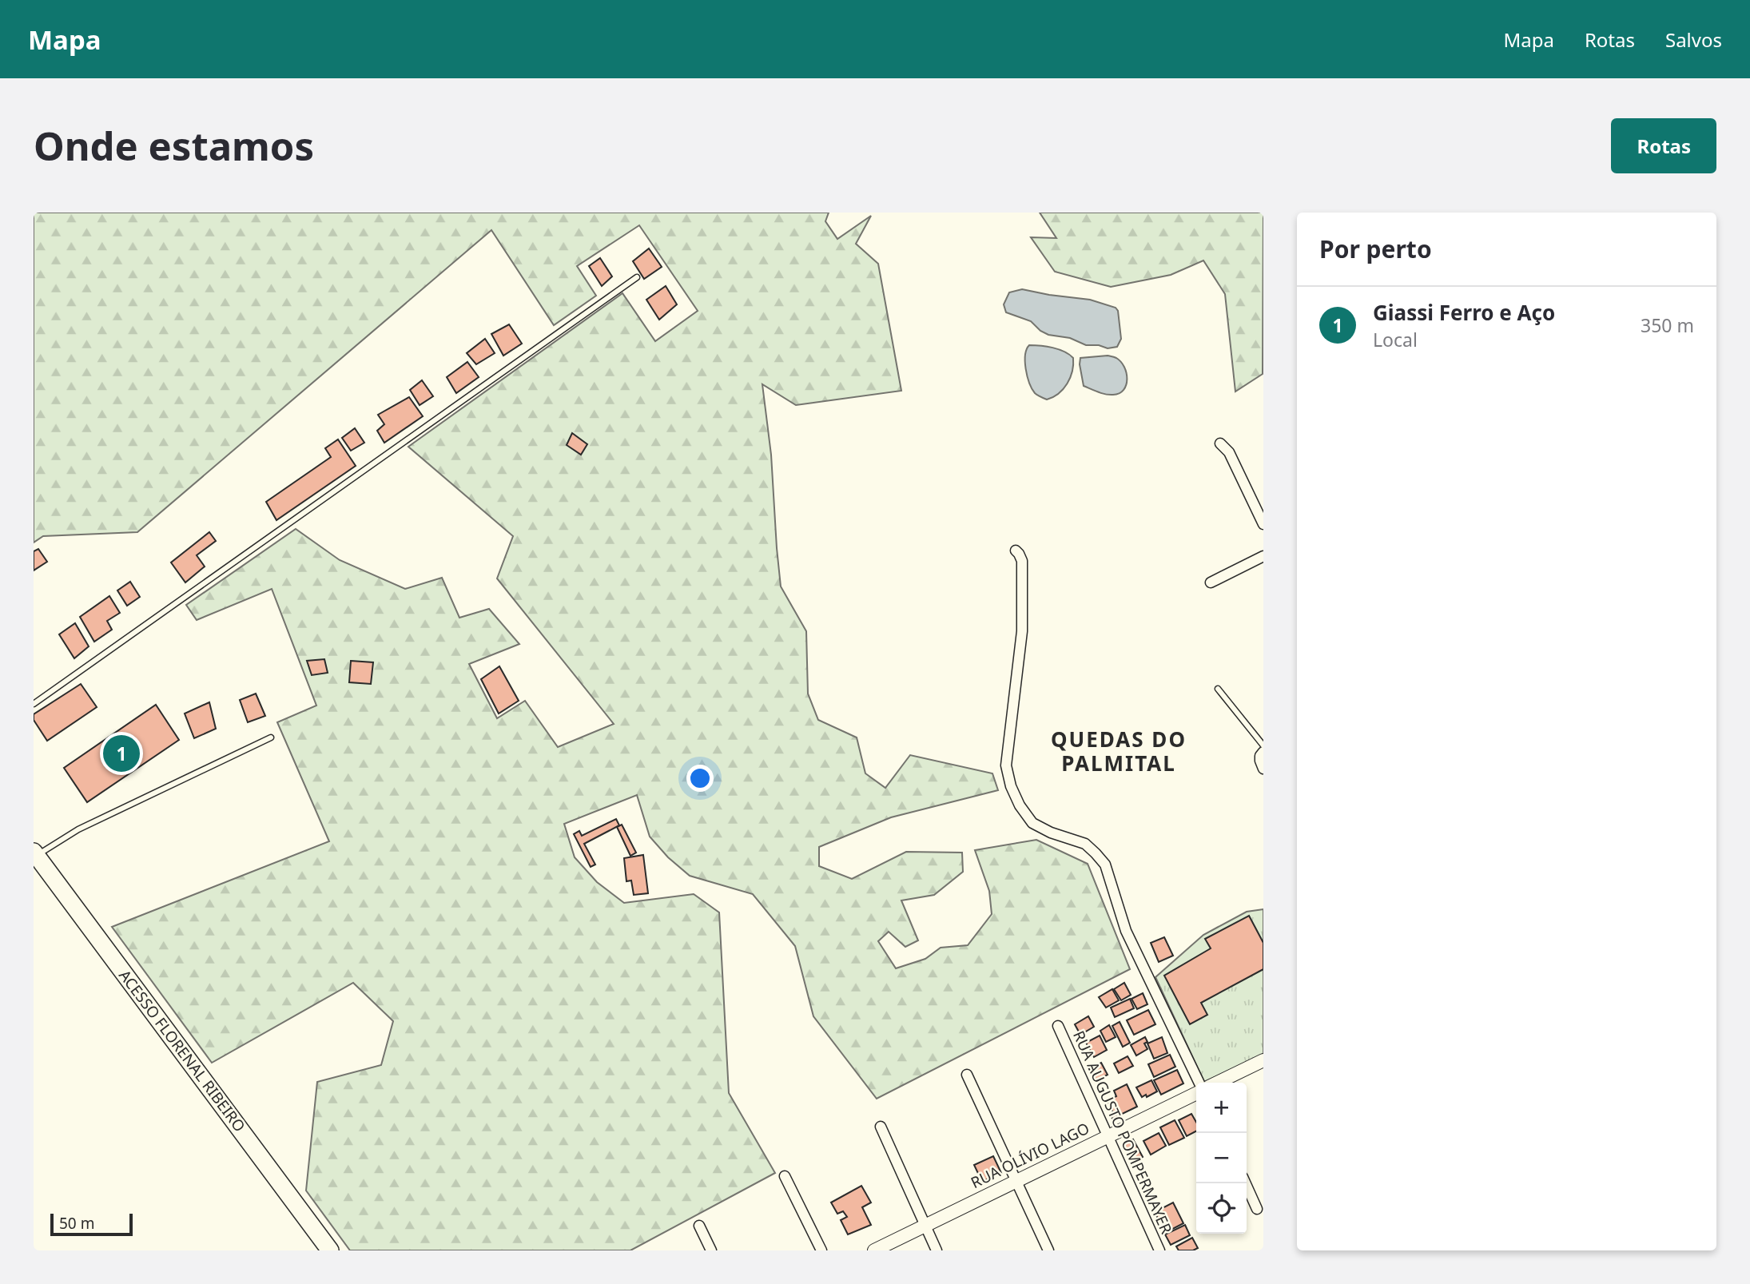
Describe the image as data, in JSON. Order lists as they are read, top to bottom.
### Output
{
  "streets": {
    "highway": ["ACESSO FLORENAL RIBEIRO"],
    "street": ["RUA AUGUSTO POMPERMAYER", "RUA OLÍVIO LAGO"]
  },
  "crossings": [
    ["RUA AUGUSTO POMPERMAYER", "RUA OLÍVIO LAGO"]
  ],
  "districts": ["QUEDAS DO PALMITAL"],
  "scale_bar": "50 m",
  "page": {
    "header": "Mapa",
    "nav": ["Mapa", "Rotas", "Salvos"],
    "buttons": "Rotas",
    "title": "Onde estamos",
    "heading": "Por perto",
    "list": [
      {
        "mark": "1",
        "name": "Giassi Ferro e Aço",
        "note": "Local",
        "value": "350 m"
      }
    ],
    "pins": "1",
    "map_buttons": ["+", "−"],
    "scale": "50 m"
  }
}
